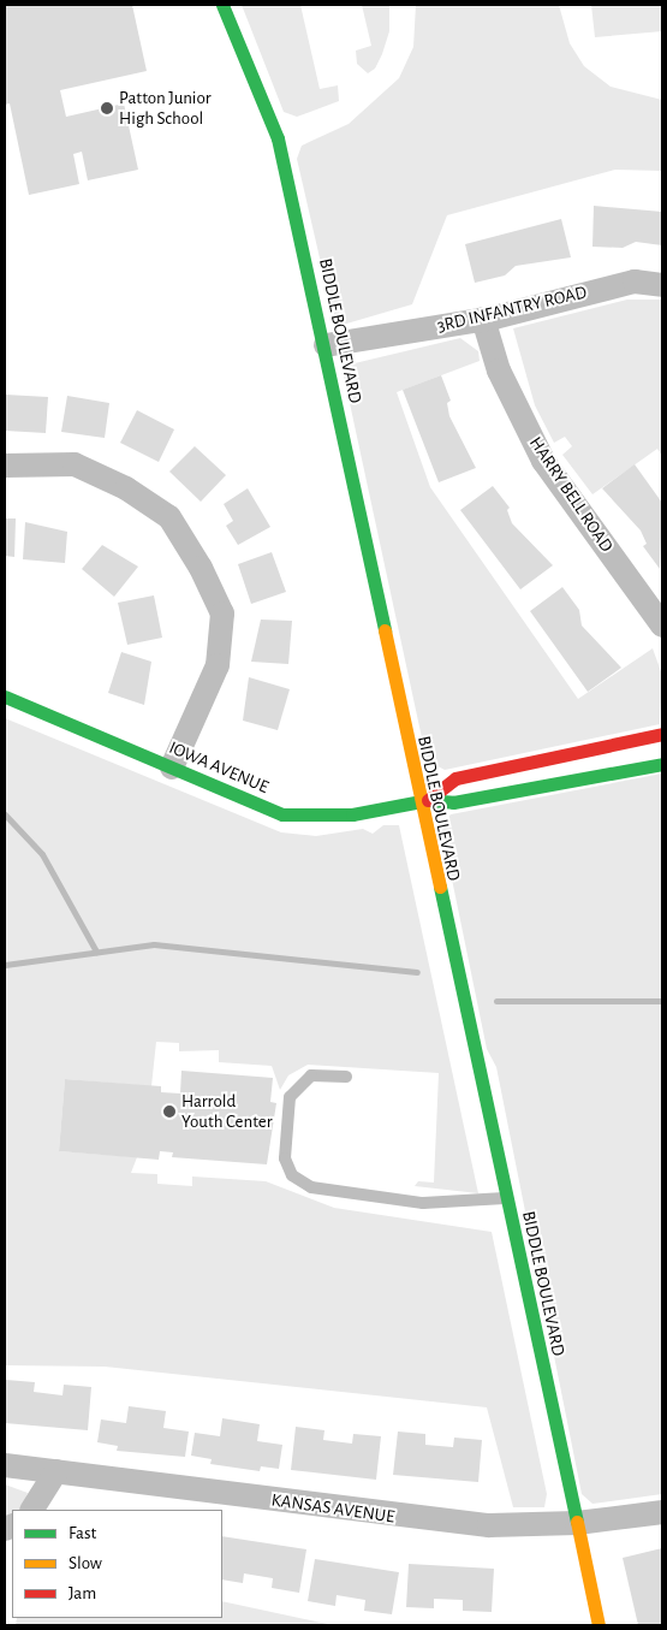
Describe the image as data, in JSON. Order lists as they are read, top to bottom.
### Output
{
  "streets": {
    "street": [
      "3RD INFANTRY ROAD",
      "BIDDLE BOULEVARD",
      "HARRY BELL ROAD",
      "IOWA AVENUE",
      "KANSAS AVENUE"
    ]
  },
  "crossings": [
    ["3RD INFANTRY ROAD", "BIDDLE BOULEVARD"],
    ["3RD INFANTRY ROAD", "HARRY BELL ROAD"],
    ["BIDDLE BOULEVARD", "IOWA AVENUE"],
    ["BIDDLE BOULEVARD", "KANSAS AVENUE"]
  ],
  "places": ["Patton Junior High School", "Harrold Youth Center"],
  "legend": ["Fast", "Slow", "Jam"]
}
